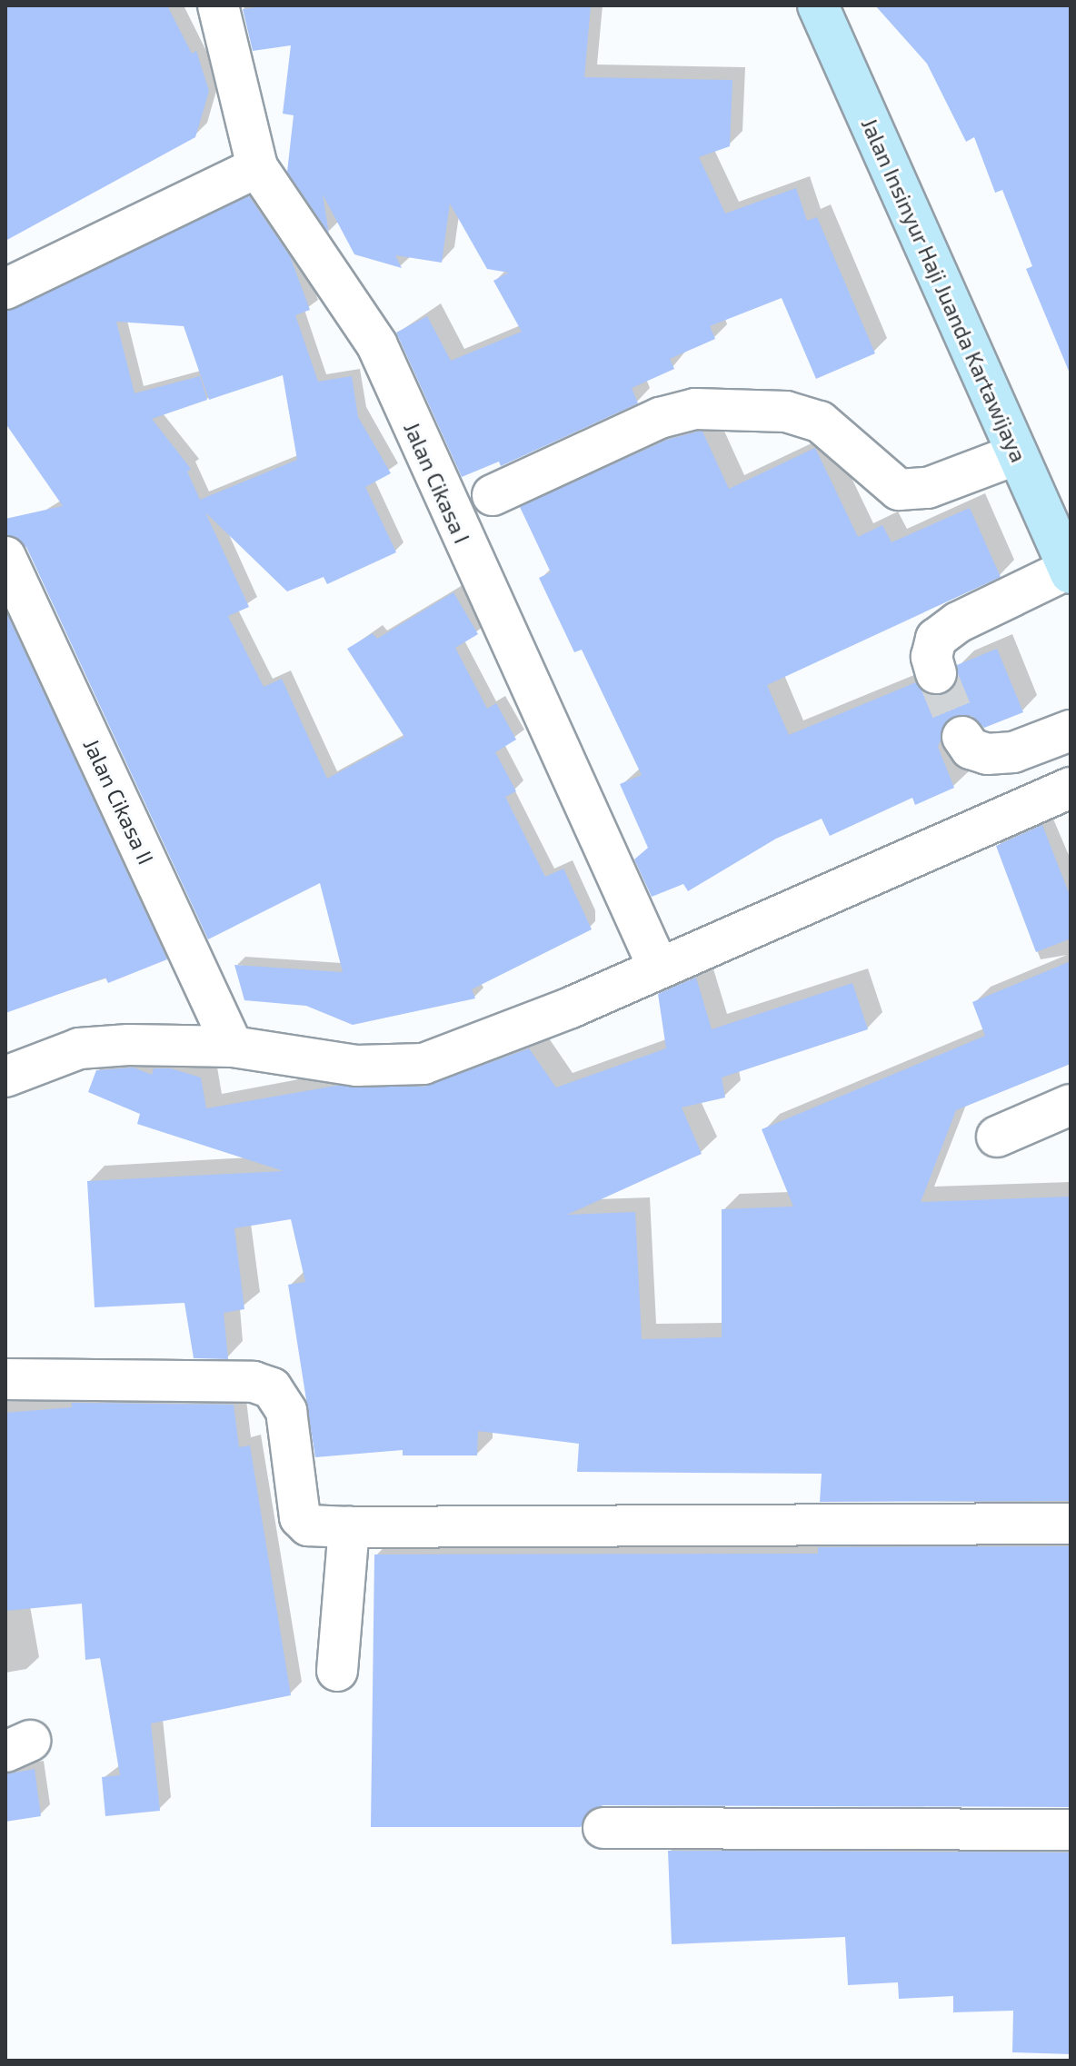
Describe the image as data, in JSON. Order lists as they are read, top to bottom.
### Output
{
  "streets": {
    "main road": ["Jalan Insinyur Haji Juanda Kartawijaya"],
    "street": ["Jalan Cikasa I", "Jalan Cikasa II"]
  }
}
